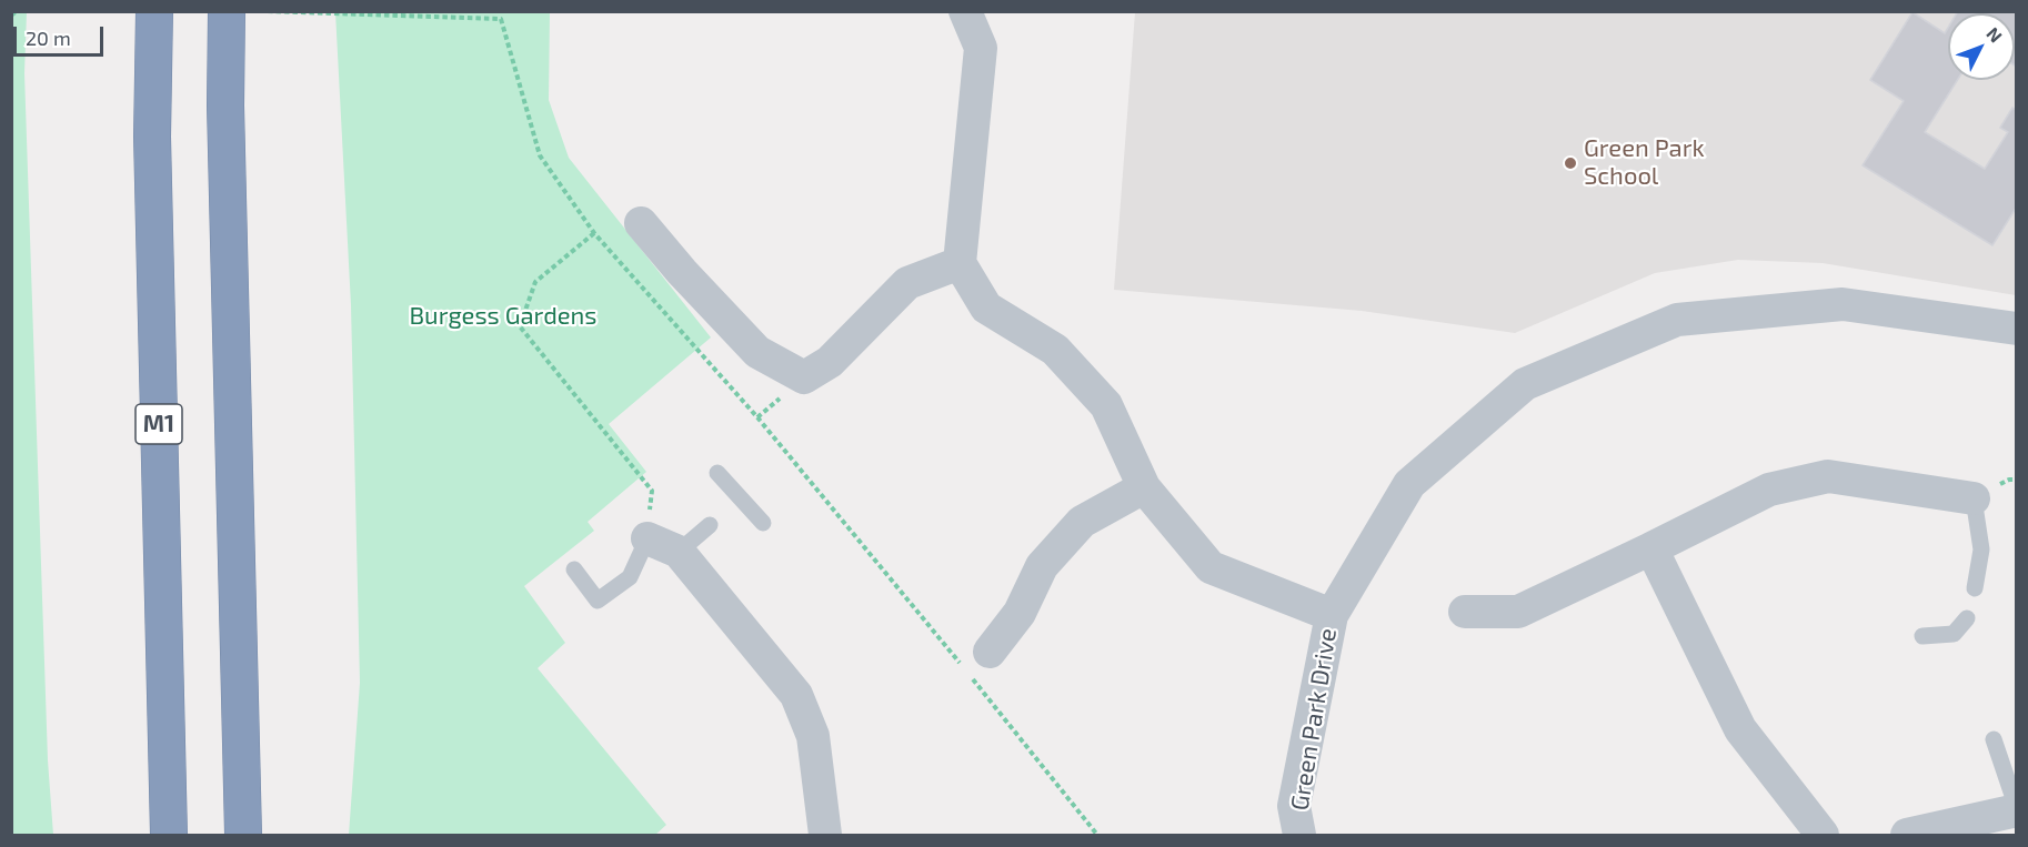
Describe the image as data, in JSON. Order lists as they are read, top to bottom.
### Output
{
  "streets": {
    "highway": ["M1"],
    "street": ["Green Park Drive"]
  },
  "parks": ["Burgess Gardens"],
  "places": ["Green Park School"],
  "scale_bar": "20 m",
  "north": "top right"
}
